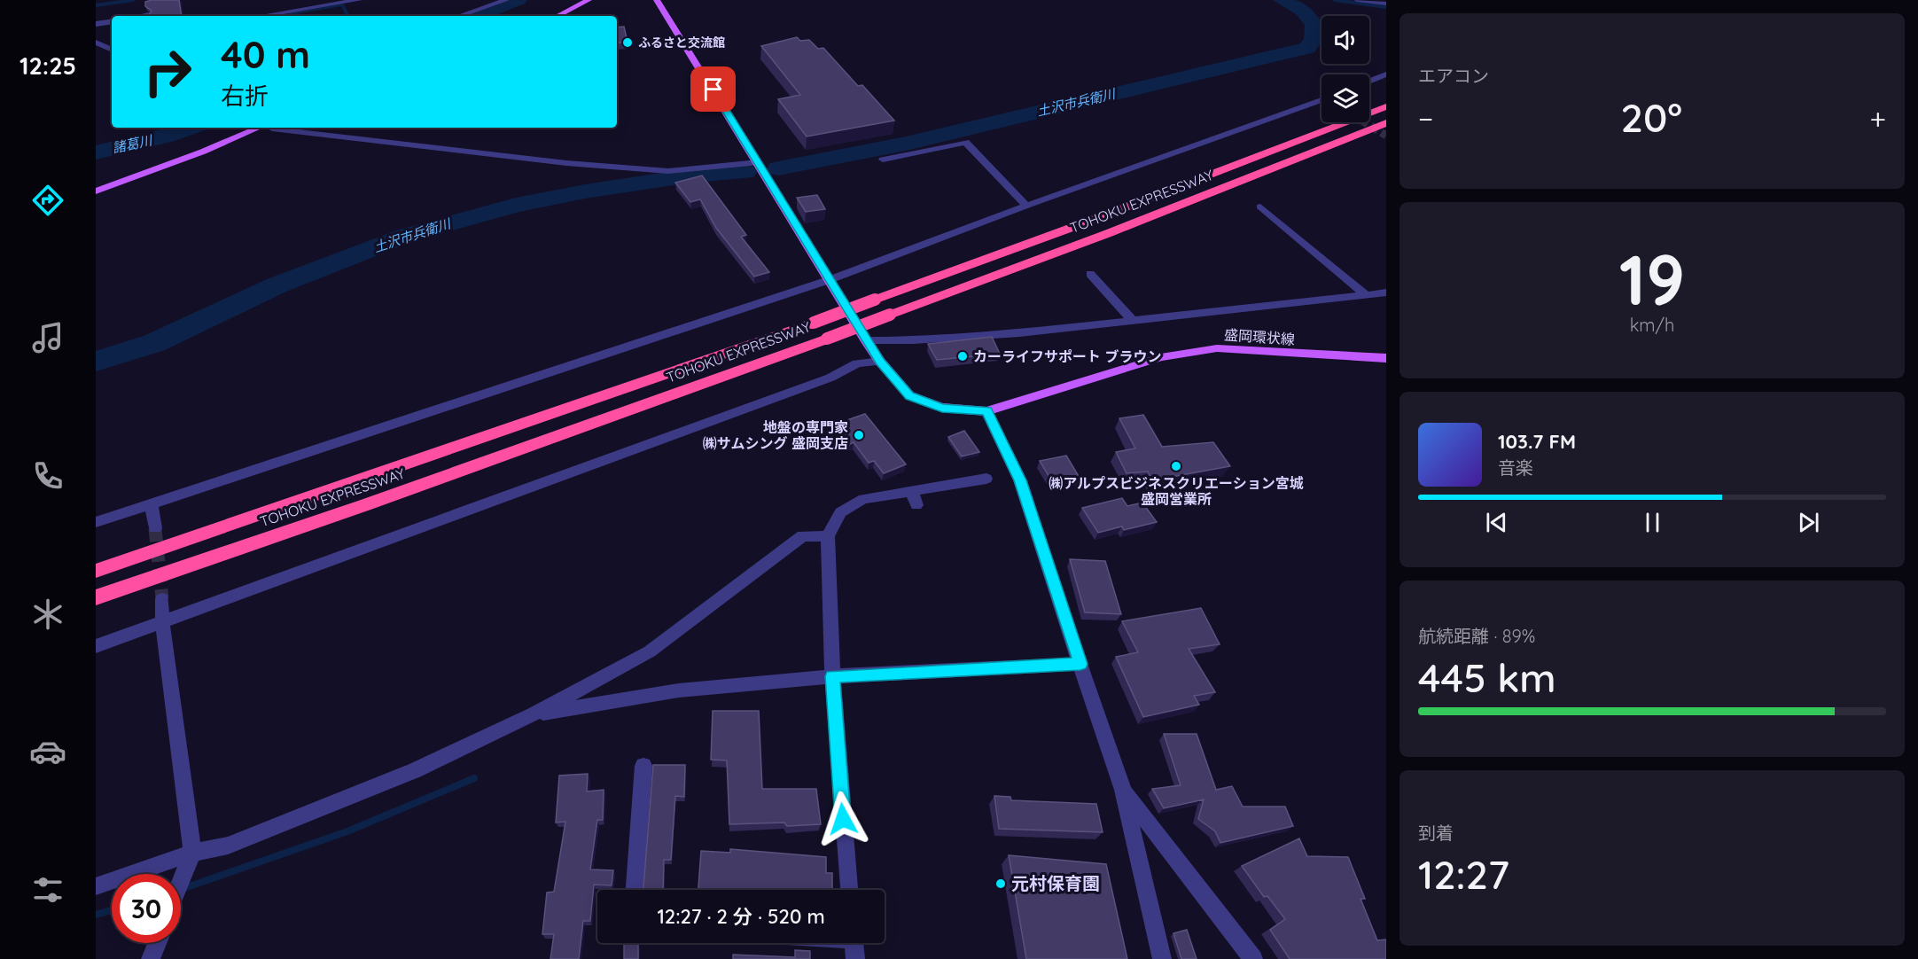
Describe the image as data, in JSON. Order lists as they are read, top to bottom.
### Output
{
  "streets": {
    "highway": ["TOHOKU EXPRESSWAY"],
    "main road": ["盛岡環状線"]
  },
  "water": ["土沢市兵衛川", "諸葛川"],
  "places": [
    "ふるさと交流館",
    "カーライフサポート ブラウン",
    "地盤の専門家 ㈱サムシング 盛岡支店",
    "㈱アルプスビジネスクリエーション宮城 盛岡営業所",
    "元村保育園"
  ],
  "page": {
    "tabs": "12:25",
    "tile": [
      "エアコン",
      ["19", "km/h"],
      ["航続距離 · 89%", "445 km"],
      ["到着", "12:27"]
    ],
    "turn": ["40 m", "右折"],
    "heat": ["−", "20°", "+"],
    "song": ["103.7 FM", "音楽"],
    "limit": "30",
    "trip": "12:27 · 2 分 · 520 m"
  }
}
